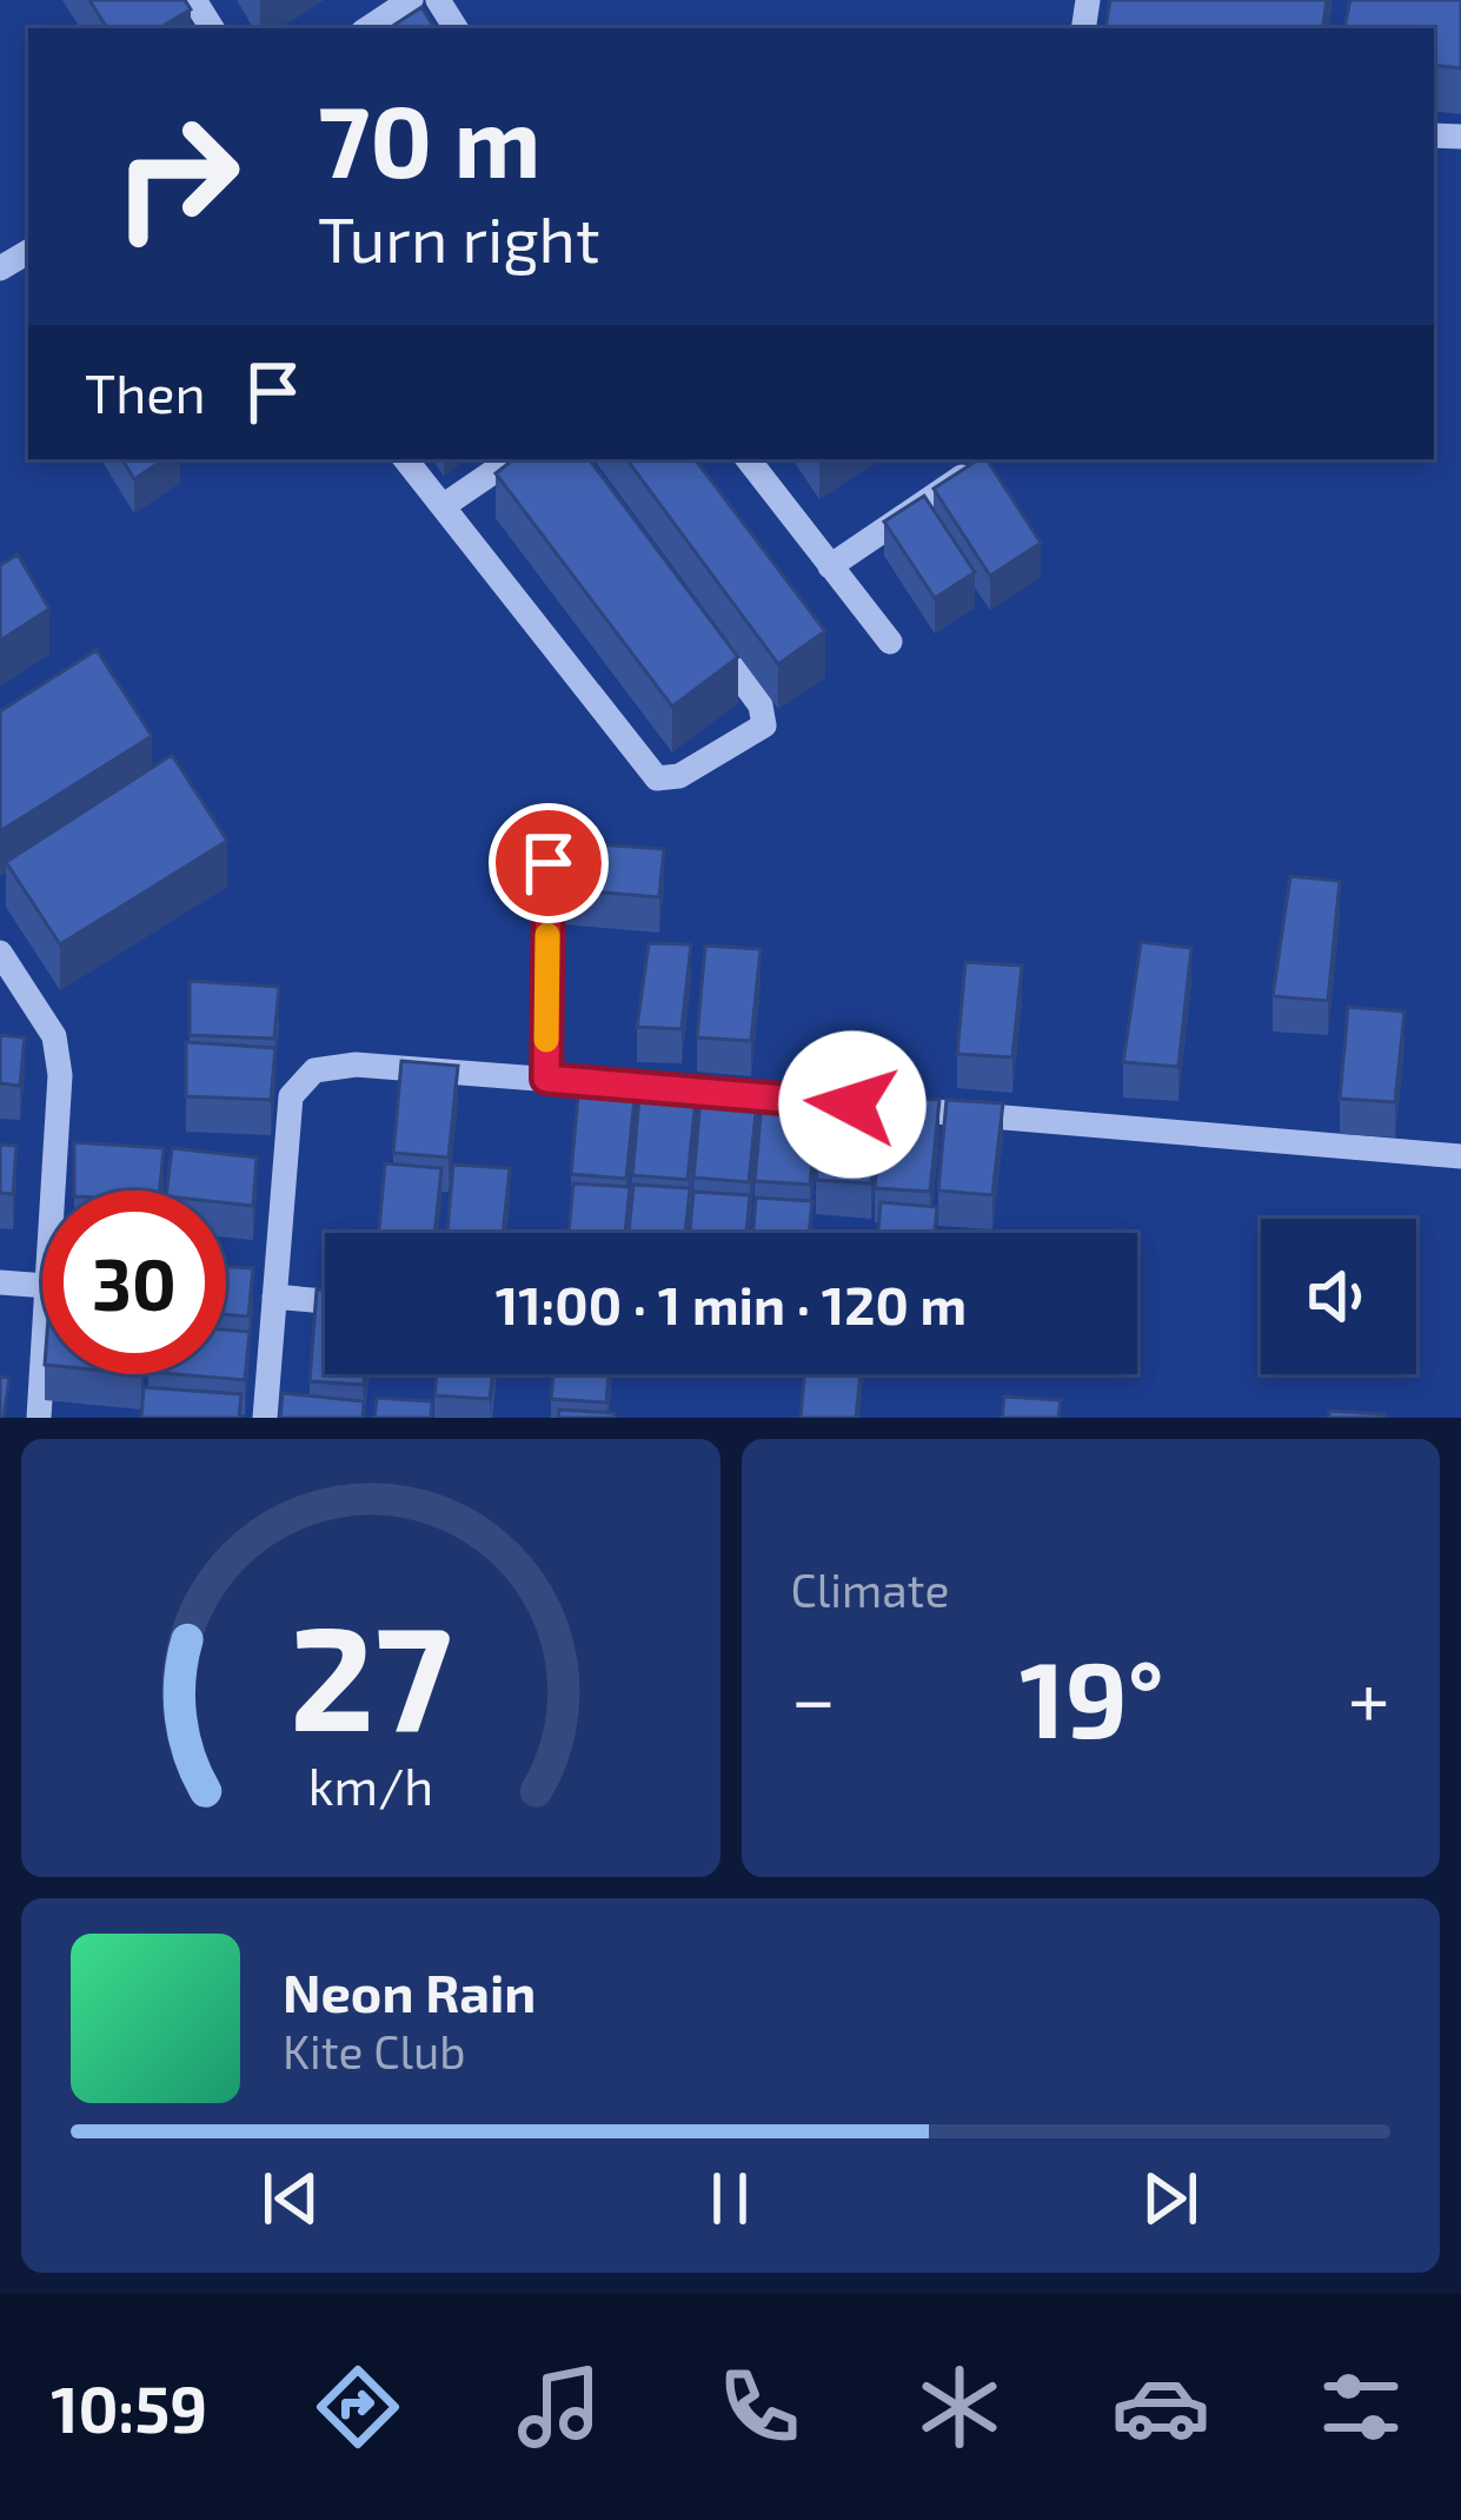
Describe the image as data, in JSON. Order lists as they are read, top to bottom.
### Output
{
  "page": {
    "turn": ["70 m", "Turn right"],
    "then": "Then",
    "limit": "30",
    "trip": "11:00 · 1 min · 120 m",
    "tile": "Climate",
    "heat": ["−", "19°", "+"],
    "song": ["Neon Rain", "Kite Club"],
    "tabs": "10:59",
    "gauge": ["27", "km/h"]
  }
}
